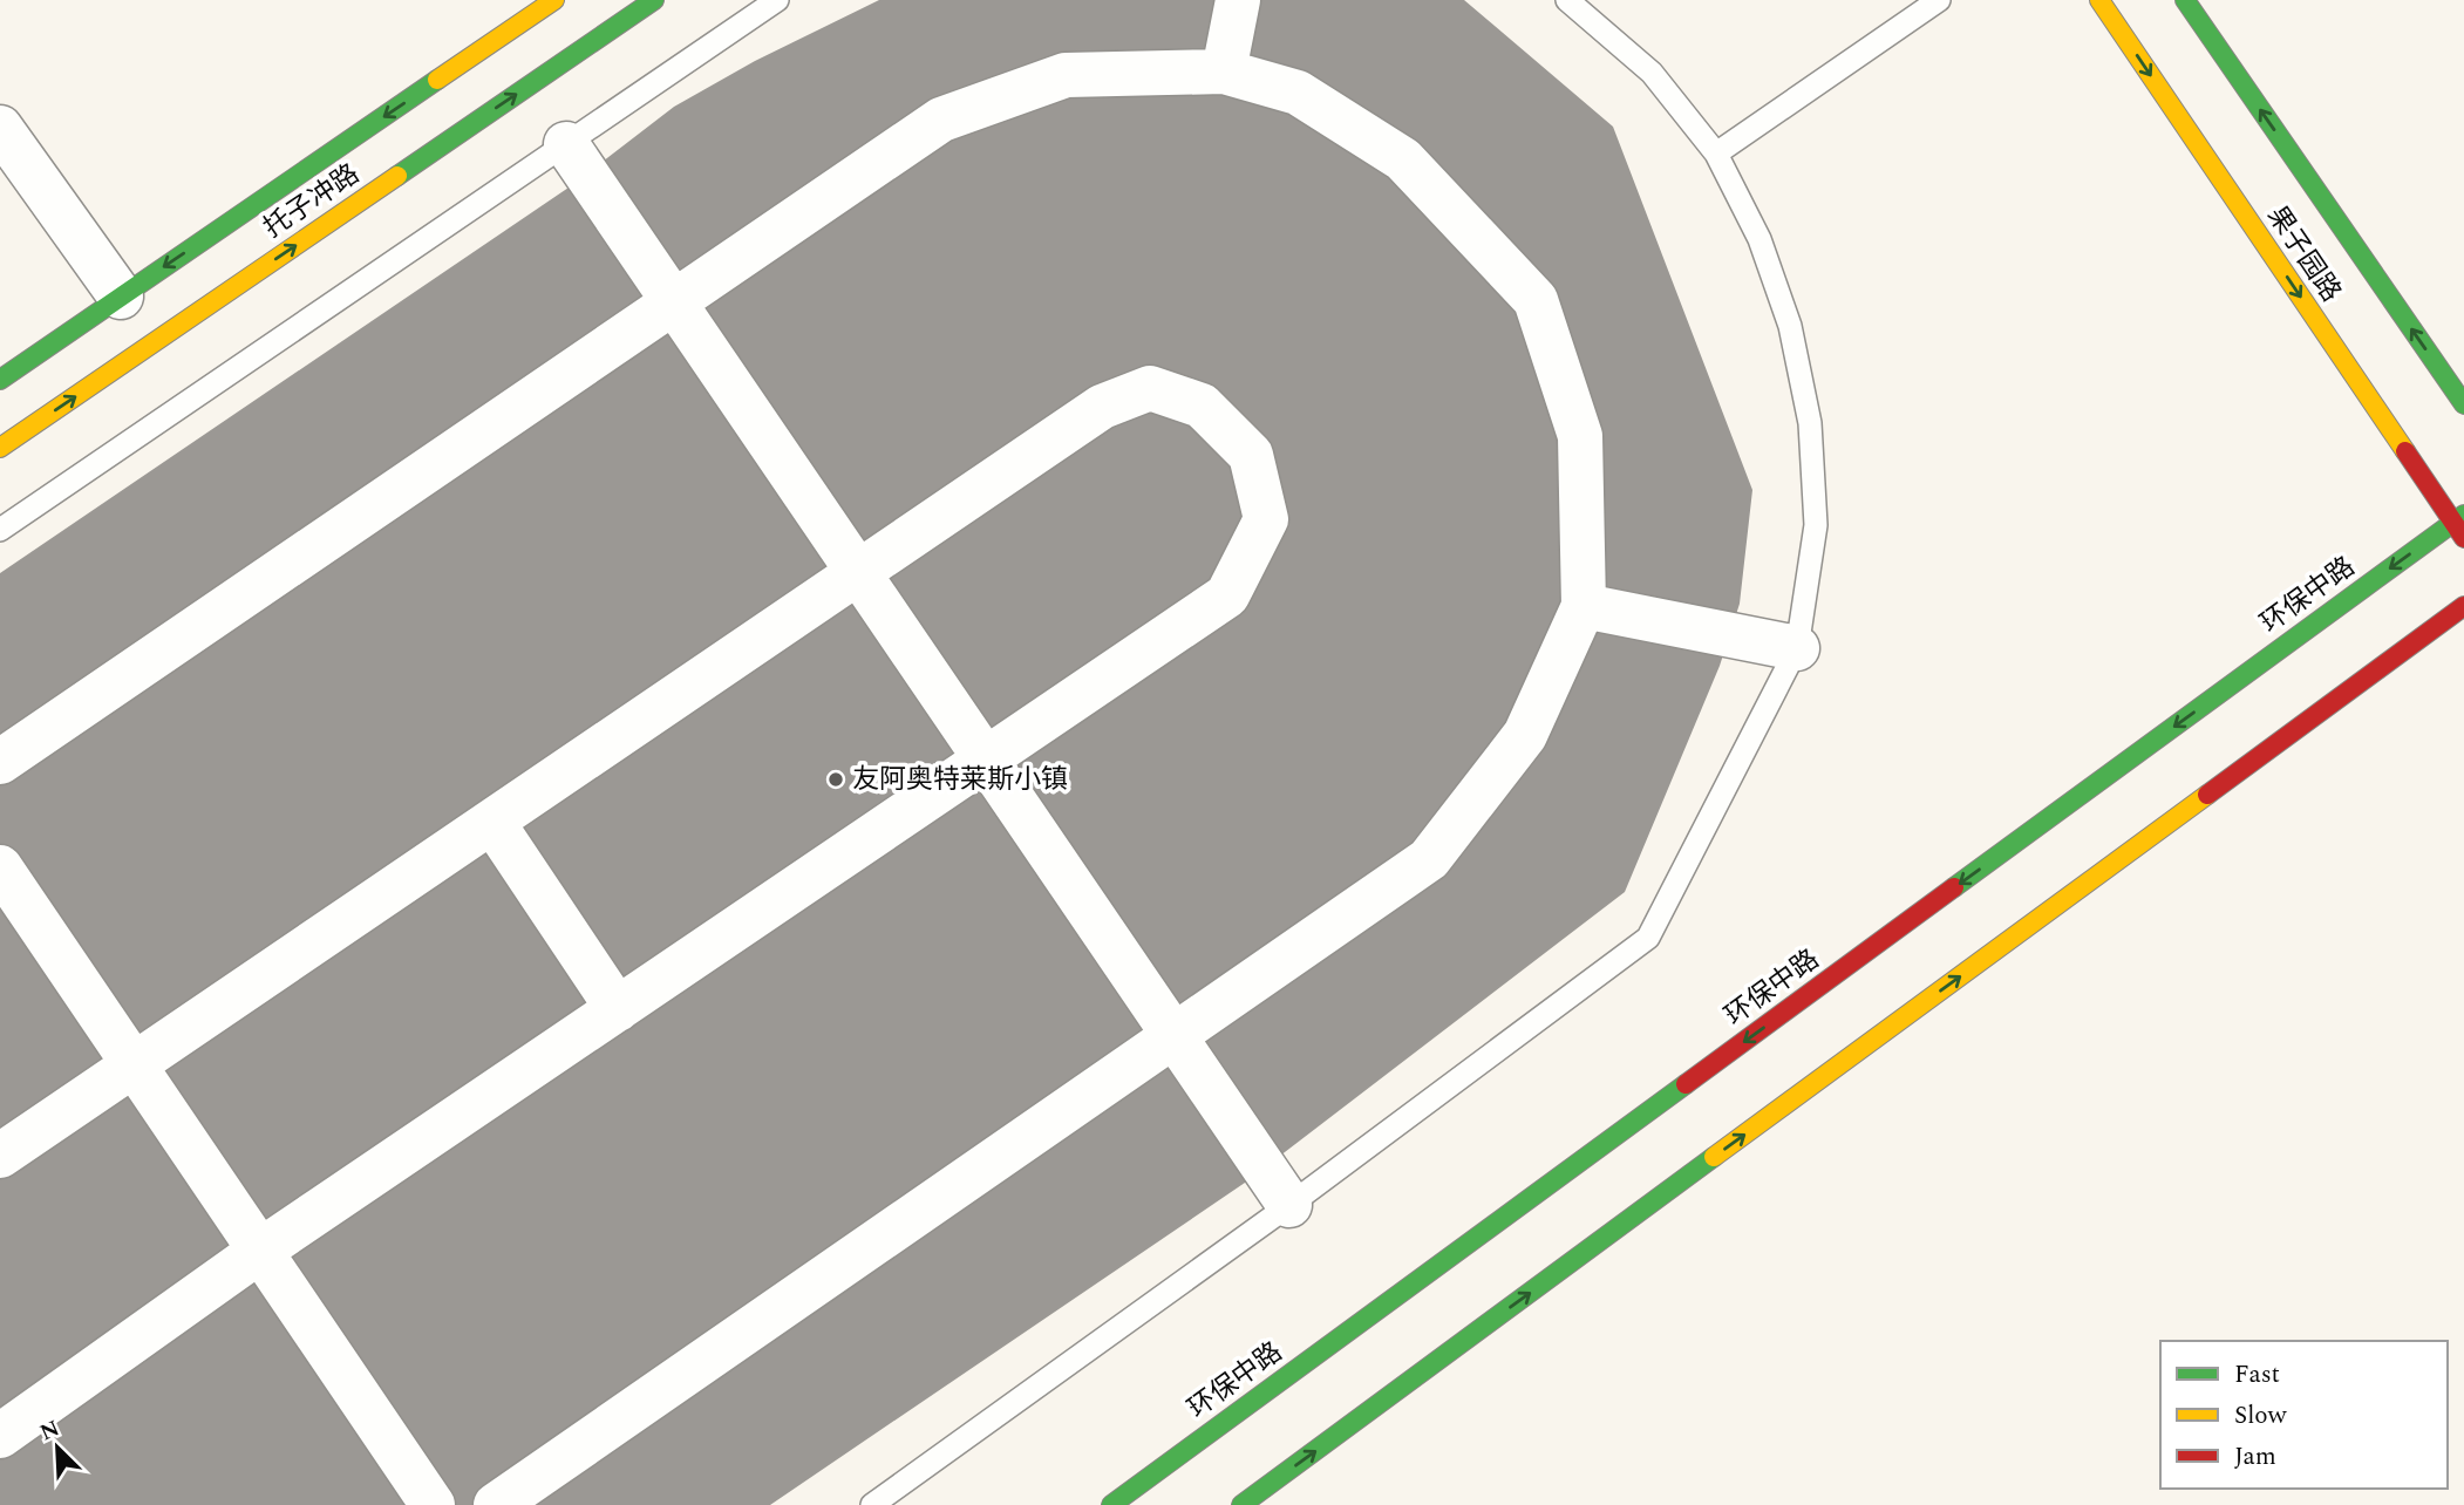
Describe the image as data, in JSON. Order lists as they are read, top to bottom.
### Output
{
  "streets": {
    "main road": ["托子冲路", "果子园路", "环保中路"]
  },
  "crossings": [
    ["果子园路", "环保中路"]
  ],
  "places": ["友阿奥特莱斯小镇"],
  "legend": ["Fast", "Slow", "Jam"],
  "north": "top left"
}
